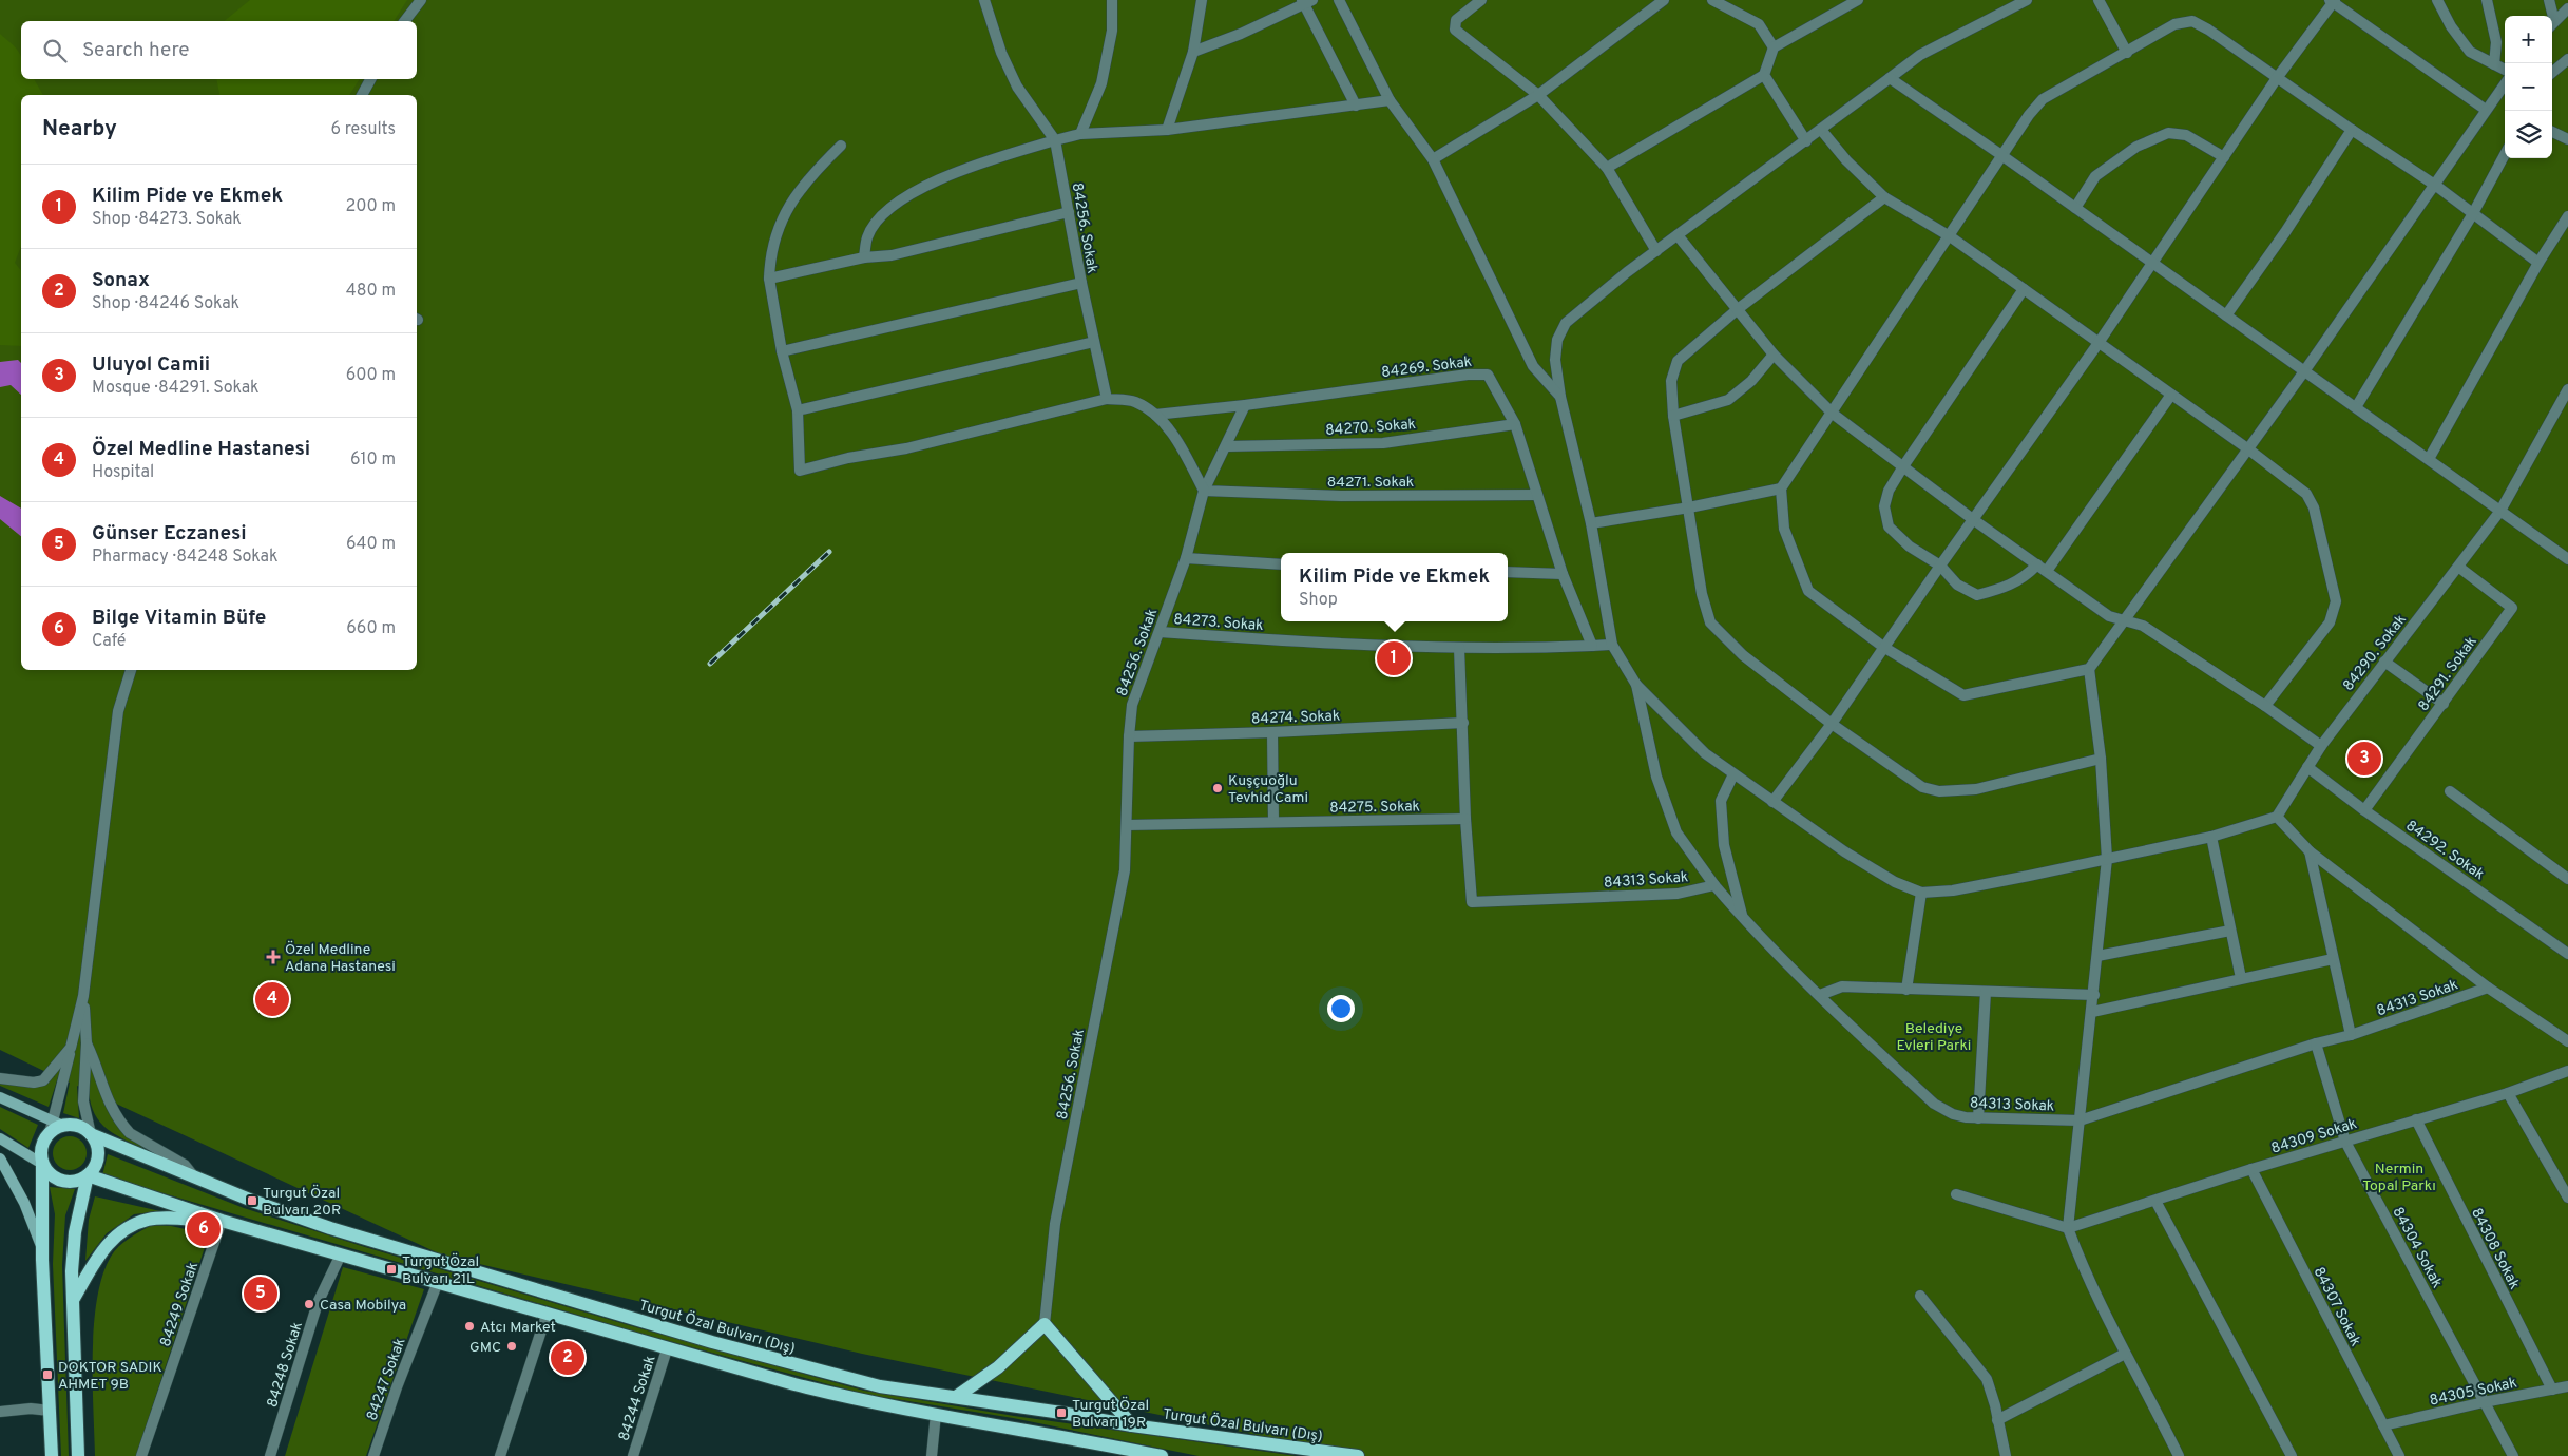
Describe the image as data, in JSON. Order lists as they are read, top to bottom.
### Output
{
  "streets": {
    "main road": ["Turgut Özal Bulvarı (Dış)"],
    "street": [
      "84256. Sokak",
      "84269. Sokak",
      "84270. Sokak",
      "84271. Sokak",
      "84273. Sokak",
      "84290. Sokak",
      "84291. Sokak",
      "84274. Sokak",
      "84275. Sokak",
      "84292. Sokak",
      "84313 Sokak",
      "84309 Sokak",
      "84304 Sokak",
      "84308 Sokak",
      "84249 Sokak",
      "84307 Sokak",
      "84248 Sokak",
      "84247 Sokak",
      "84305 Sokak",
      "84244 Sokak"
    ]
  },
  "crossings": [
    ["84256. Sokak", "84269. Sokak"],
    ["84256. Sokak", "84270. Sokak"],
    ["84256. Sokak", "84271. Sokak"],
    ["84256. Sokak", "84273. Sokak"],
    ["84256. Sokak", "84274. Sokak"],
    ["84256. Sokak", "84275. Sokak"],
    ["84269. Sokak", "84270. Sokak"],
    ["84269. Sokak", "84271. Sokak"],
    ["84269. Sokak", "84273. Sokak"],
    ["84290. Sokak", "84291. Sokak"],
    ["84290. Sokak", "84292. Sokak"],
    ["84291. Sokak", "84292. Sokak"],
    ["84275. Sokak", "84313 Sokak"],
    ["84313 Sokak", "84304 Sokak"],
    ["84309 Sokak", "84304 Sokak"],
    ["84309 Sokak", "84308 Sokak"],
    ["84309 Sokak", "84307 Sokak"],
    ["84304 Sokak", "84305 Sokak"],
    ["84308 Sokak", "84305 Sokak"],
    ["84307 Sokak", "84305 Sokak"]
  ],
  "parks": ["Belediye Evleri Parki", "Nermin Topal Parkı"],
  "places": {
    "other": [
      "Kuşçuoğlu Tevhid Cami",
      "Casa Mobilya",
      "Atcı Market",
      "GMC"
    ],
    "health": ["Özel Medline Adana Hastanesi"],
    "transit": [
      "Turgut Özal Bulvarı 20R",
      "Turgut Özal Bulvarı 21L",
      "DOKTOR SADIK AHMET 9B",
      "Turgut Özal Bulvarı 19R"
    ]
  },
  "page": {
    "map_buttons": ["+", "−"],
    "search": "Search here",
    "heading": ["Nearby", "6 results"],
    "list": [
      {
        "mark": "1",
        "name": "Kilim Pide ve Ekmek",
        "note": "Shop · 84273. Sokak",
        "value": "200 m"
      },
      {
        "mark": "2",
        "name": "Sonax",
        "note": "Shop · 84246 Sokak",
        "value": "480 m"
      },
      {
        "mark": "3",
        "name": "Uluyol Camii",
        "note": "Mosque · 84291. Sokak",
        "value": "600 m"
      },
      {
        "mark": "4",
        "name": "Özel Medline Hastanesi",
        "note": "Hospital",
        "value": "610 m"
      },
      {
        "mark": "5",
        "name": "Günser Eczanesi",
        "note": "Pharmacy · 84248 Sokak",
        "value": "640 m"
      },
      {
        "mark": "6",
        "name": "Bilge Vitamin Büfe",
        "note": "Café",
        "value": "660 m"
      }
    ],
    "popup": ["Kilim Pide ve Ekmek", "Shop"],
    "pins": [
      "1",
      "3",
      "4",
      "6",
      "5",
      "2"
    ]
  }
}
